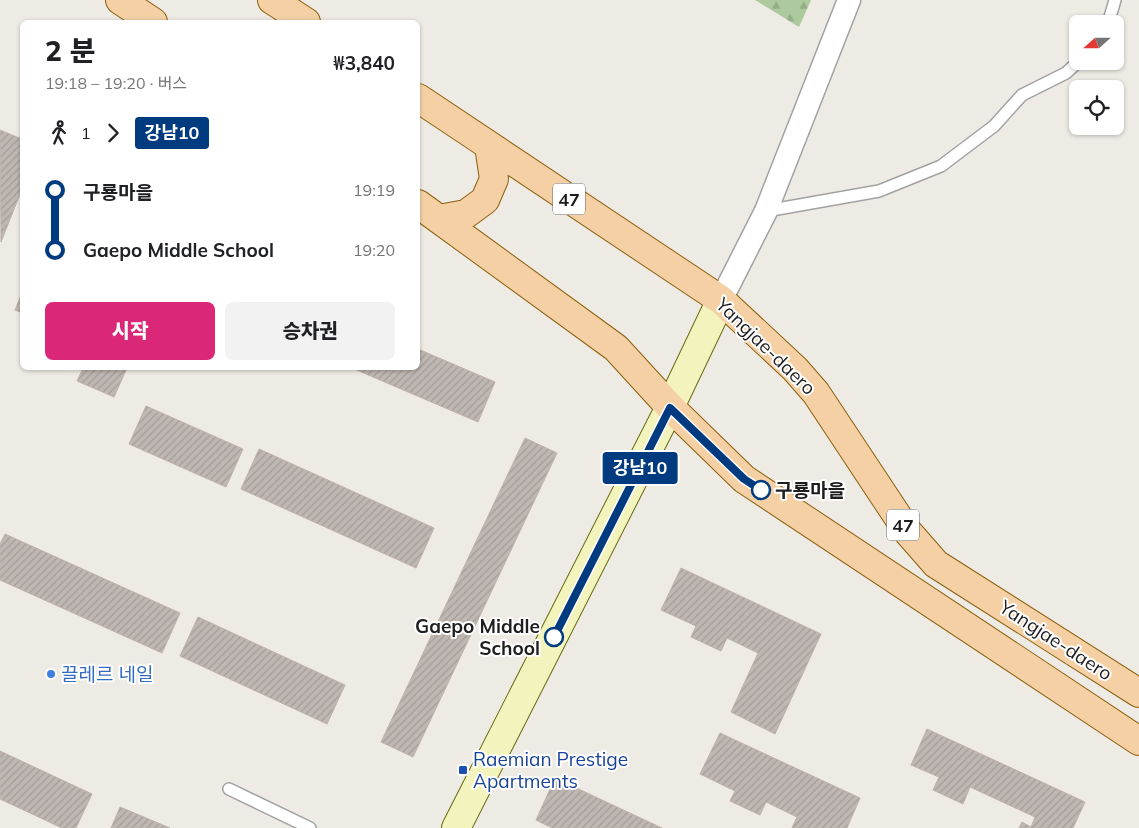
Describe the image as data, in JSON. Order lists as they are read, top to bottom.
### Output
{
  "streets": {
    "main road": ["47", "Yangjae-daero"]
  },
  "places": {
    "other": ["구룡마을", "Gaepo Middle School", "끌레르 네일"],
    "transit": ["Raemian Prestige Apartments"]
  },
  "lines": ["bus line 강남10"],
  "north": "left",
  "page": {
    "on_map": "강남10",
    "heading": ["2 분", "19:18 – 19:20 · 버스", "₩3,840"],
    "legs": ["1", "강남10"],
    "list": [
      {
        "name": "구룡마을",
        "value": "19:19"
      },
      {
        "name": "Gaepo Middle School",
        "value": "19:20"
      }
    ],
    "buttons": ["시작", "승차권"]
  }
}
